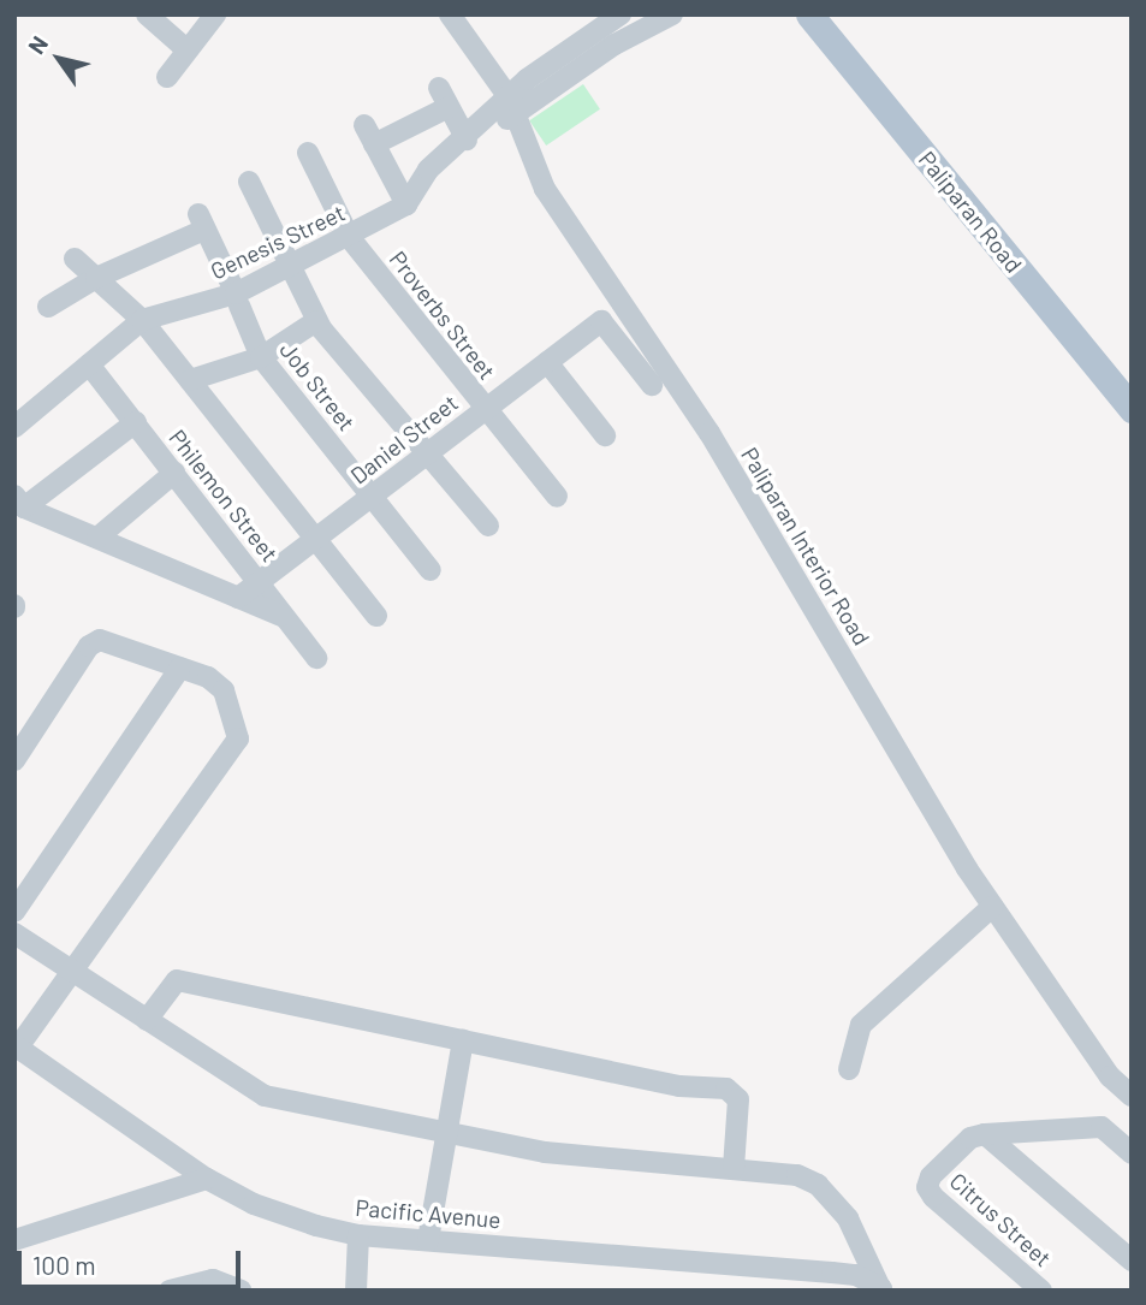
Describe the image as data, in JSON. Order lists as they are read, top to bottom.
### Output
{
  "streets": {
    "main road": ["Paliparan Road"],
    "street": [
      "Genesis Street",
      "Proverbs Street",
      "Job Street",
      "Daniel Street",
      "Philemon Street",
      "Paliparan Interior Road",
      "Pacific Avenue",
      "Citrus Street"
    ]
  },
  "crossings": [
    ["Genesis Street", "Proverbs Street"],
    ["Genesis Street", "Job Street"],
    ["Genesis Street", "Philemon Street"],
    ["Genesis Street", "Paliparan Interior Road"],
    ["Proverbs Street", "Daniel Street"],
    ["Job Street", "Daniel Street"],
    ["Daniel Street", "Philemon Street"]
  ],
  "scale_bar": "100 m",
  "north": "top left"
}
